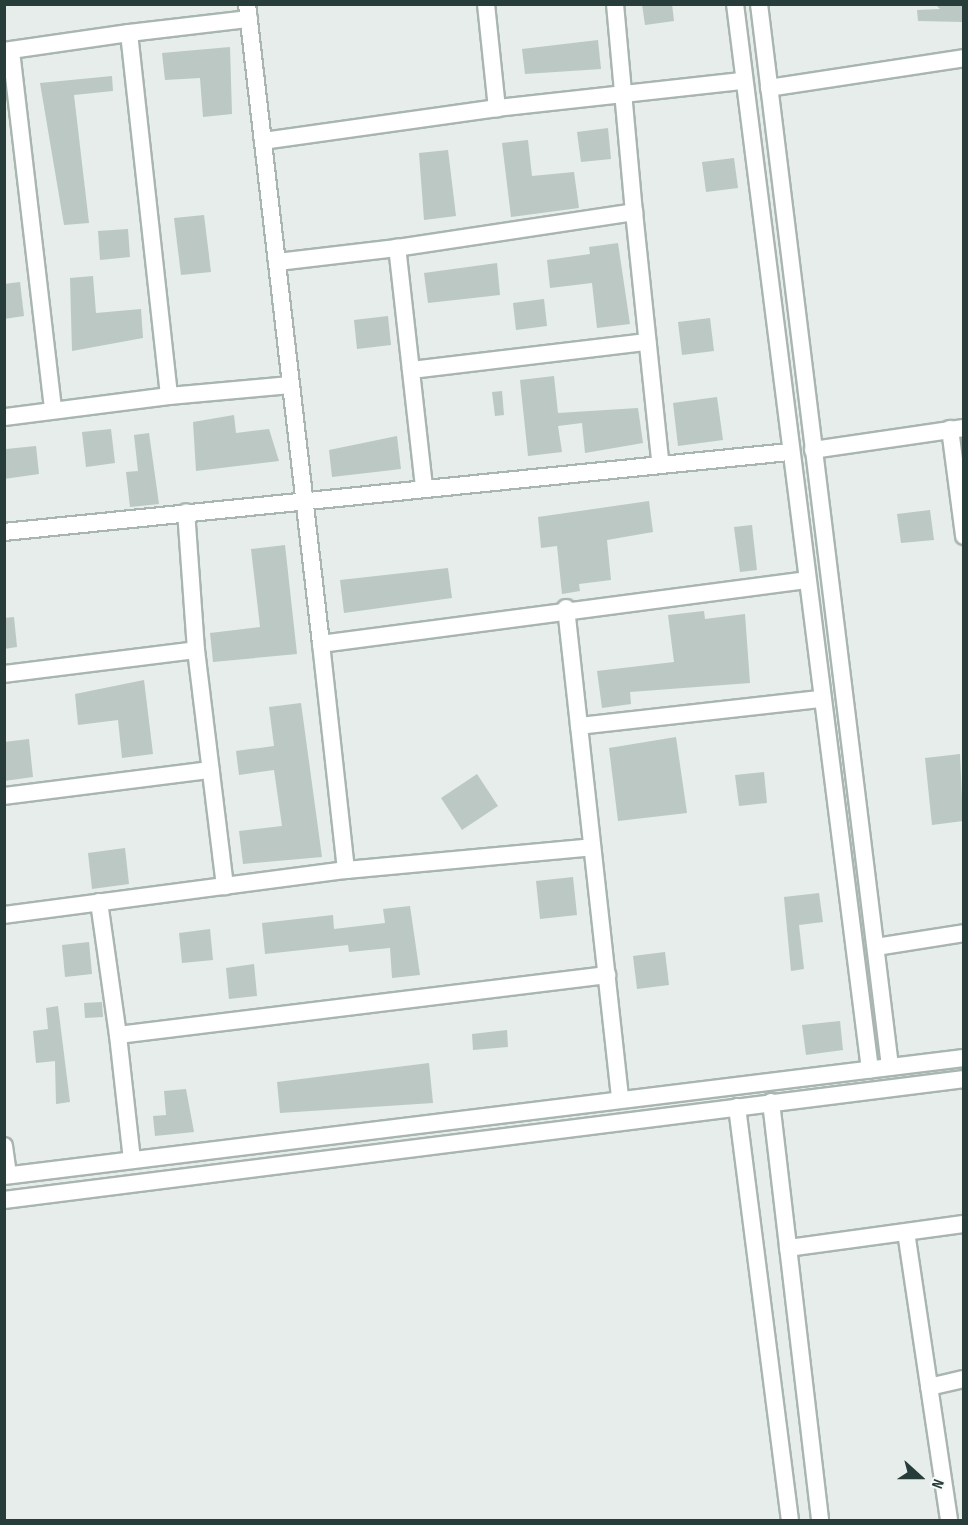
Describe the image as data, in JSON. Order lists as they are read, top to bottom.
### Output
{
  "north": "right"
}
